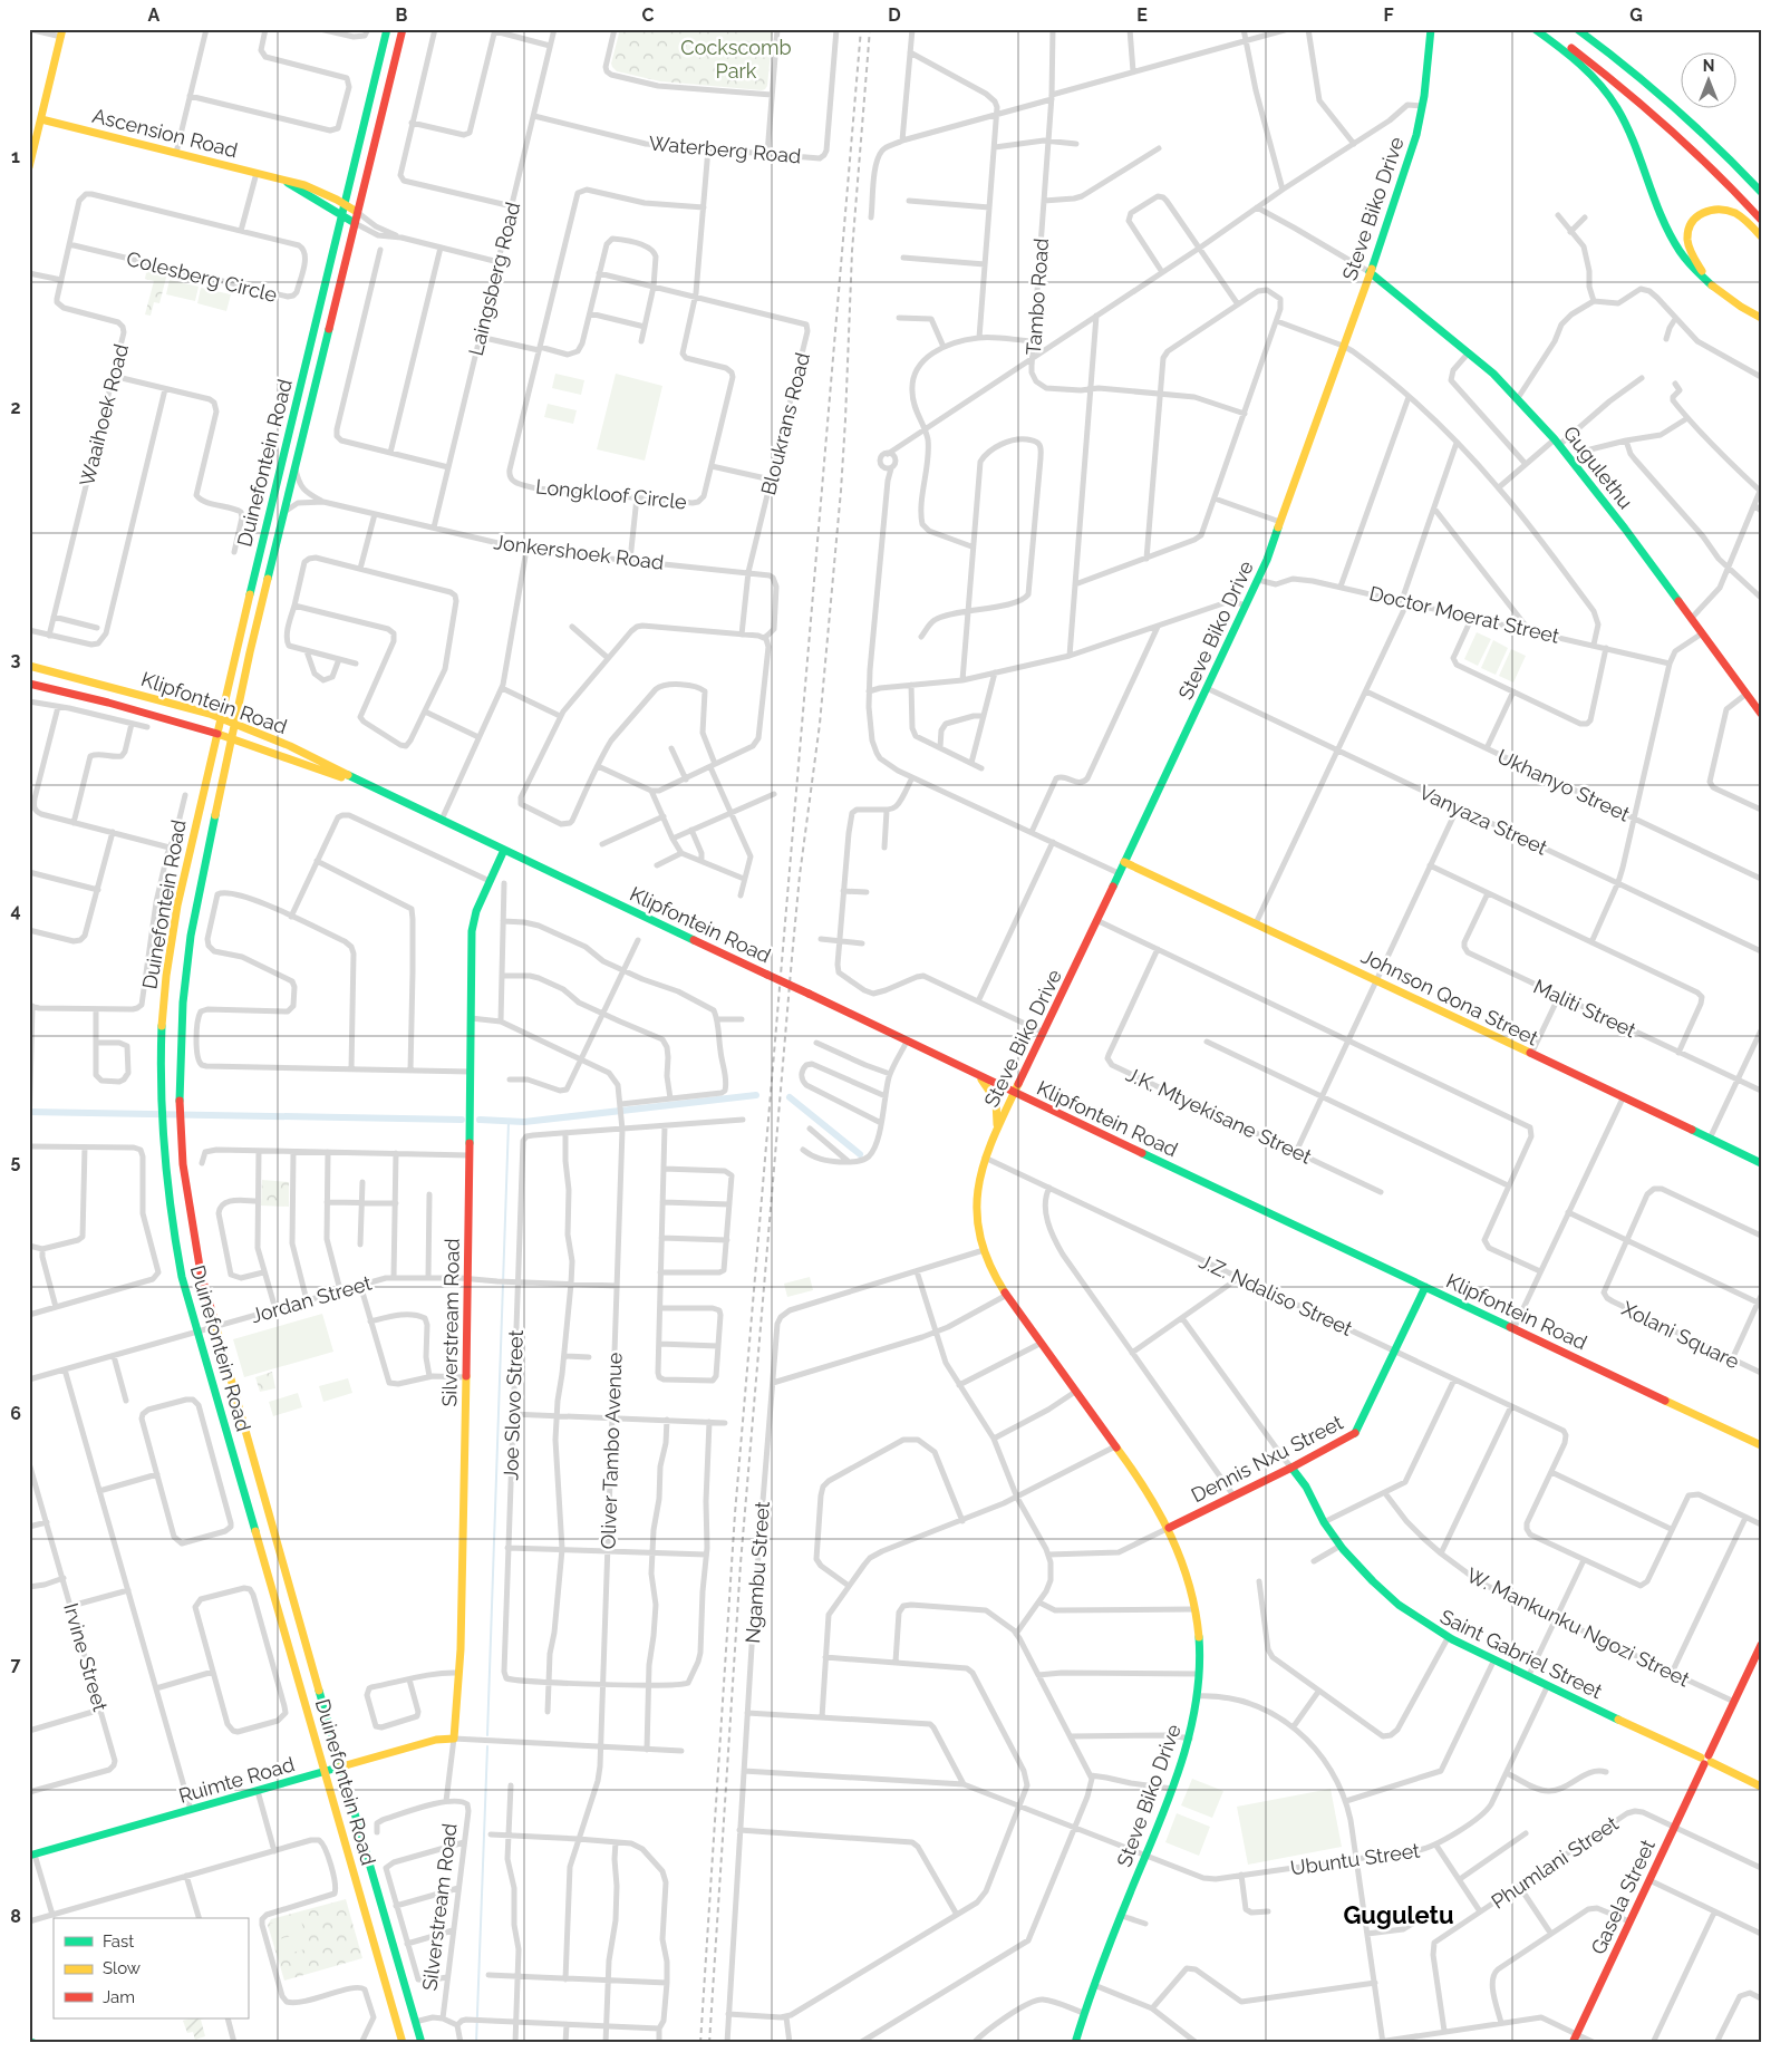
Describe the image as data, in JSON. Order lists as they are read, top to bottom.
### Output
{
  "streets": {
    "main road": [
      "Ascension Road",
      "Steve Biko Drive",
      "Duinefontein Road",
      "Gugulethu",
      "Klipfontein Road",
      "Johnson Qona Street",
      "Silverstream Road",
      "Dennis Nxu Street",
      "Saint Gabriel Street",
      "Ruimte Road",
      "Gasela Street"
    ],
    "street": [
      "Waterberg Road",
      "Colesberg Circle",
      "Laingsberg Road",
      "Tambo Road",
      "Waaihoek Road",
      "Bloukrans Road",
      "Longkloof Circle",
      "Jonkershoek Road",
      "Doctor Moerat Street",
      "Ukhanyo Street",
      "Vanyaza Street",
      "Maliti Street",
      "J.K. Mtyekisane Street",
      "J.Z. Ndaliso Street",
      "Jordan Street",
      "Xolani Square",
      "Joe Slovo Street",
      "Oliver Tambo Avenue",
      "Ngambu Street",
      "W. Mankunku Ngozi Street",
      "Irvine Street",
      "Ubuntu Street",
      "Phumlani Street"
    ]
  },
  "crossings": [
    ["Ascension Road", "Duinefontein Road"],
    ["Waterberg Road", "Laingsberg Road"],
    ["Waterberg Road", "Longkloof Circle"],
    ["Steve Biko Drive", "Gugulethu"],
    ["Steve Biko Drive", "Doctor Moerat Street"],
    ["Steve Biko Drive", "Klipfontein Road"],
    ["Steve Biko Drive", "Vanyaza Street"],
    ["Steve Biko Drive", "Johnson Qona Street"],
    ["Steve Biko Drive", "J.Z. Ndaliso Street"],
    ["Steve Biko Drive", "Dennis Nxu Street"],
    ["Steve Biko Drive", "Ngambu Street"],
    ["Steve Biko Drive", "Ubuntu Street"],
    ["Colesberg Circle", "Waaihoek Road"],
    ["Laingsberg Road", "Jonkershoek Road"],
    ["Bloukrans Road", "Longkloof Circle"],
    ["Bloukrans Road", "Jonkershoek Road"],
    ["Duinefontein Road", "Jonkershoek Road"],
    ["Duinefontein Road", "Klipfontein Road"],
    ["Duinefontein Road", "Jordan Street"],
    ["Duinefontein Road", "Ruimte Road"],
    ["Klipfontein Road", "Silverstream Road"],
    ["Klipfontein Road", "Dennis Nxu Street"],
    ["J.Z. Ndaliso Street", "Dennis Nxu Street"],
    ["Jordan Street", "Silverstream Road"],
    ["Jordan Street", "Joe Slovo Street"],
    ["Jordan Street", "Oliver Tambo Avenue"],
    ["Silverstream Road", "Oliver Tambo Avenue"],
    ["Silverstream Road", "Ruimte Road"],
    ["Dennis Nxu Street", "Saint Gabriel Street"],
    ["Ngambu Street", "Ubuntu Street"],
    ["W. Mankunku Ngozi Street", "Gasela Street"],
    ["Saint Gabriel Street", "Ubuntu Street"],
    ["Saint Gabriel Street", "Gasela Street"],
    ["Phumlani Street", "Gasela Street"]
  ],
  "districts": ["Guguletu"],
  "parks": ["Cockscomb Park"],
  "legend": ["Fast", "Slow", "Jam"],
  "north": "top",
  "grid": {
    "columns": [
      "A",
      "B",
      "C",
      "D",
      "E",
      "F",
      "G"
    ],
    "rows": [
      "1",
      "2",
      "3",
      "4",
      "5",
      "6",
      "7",
      "8"
    ]
  }
}
